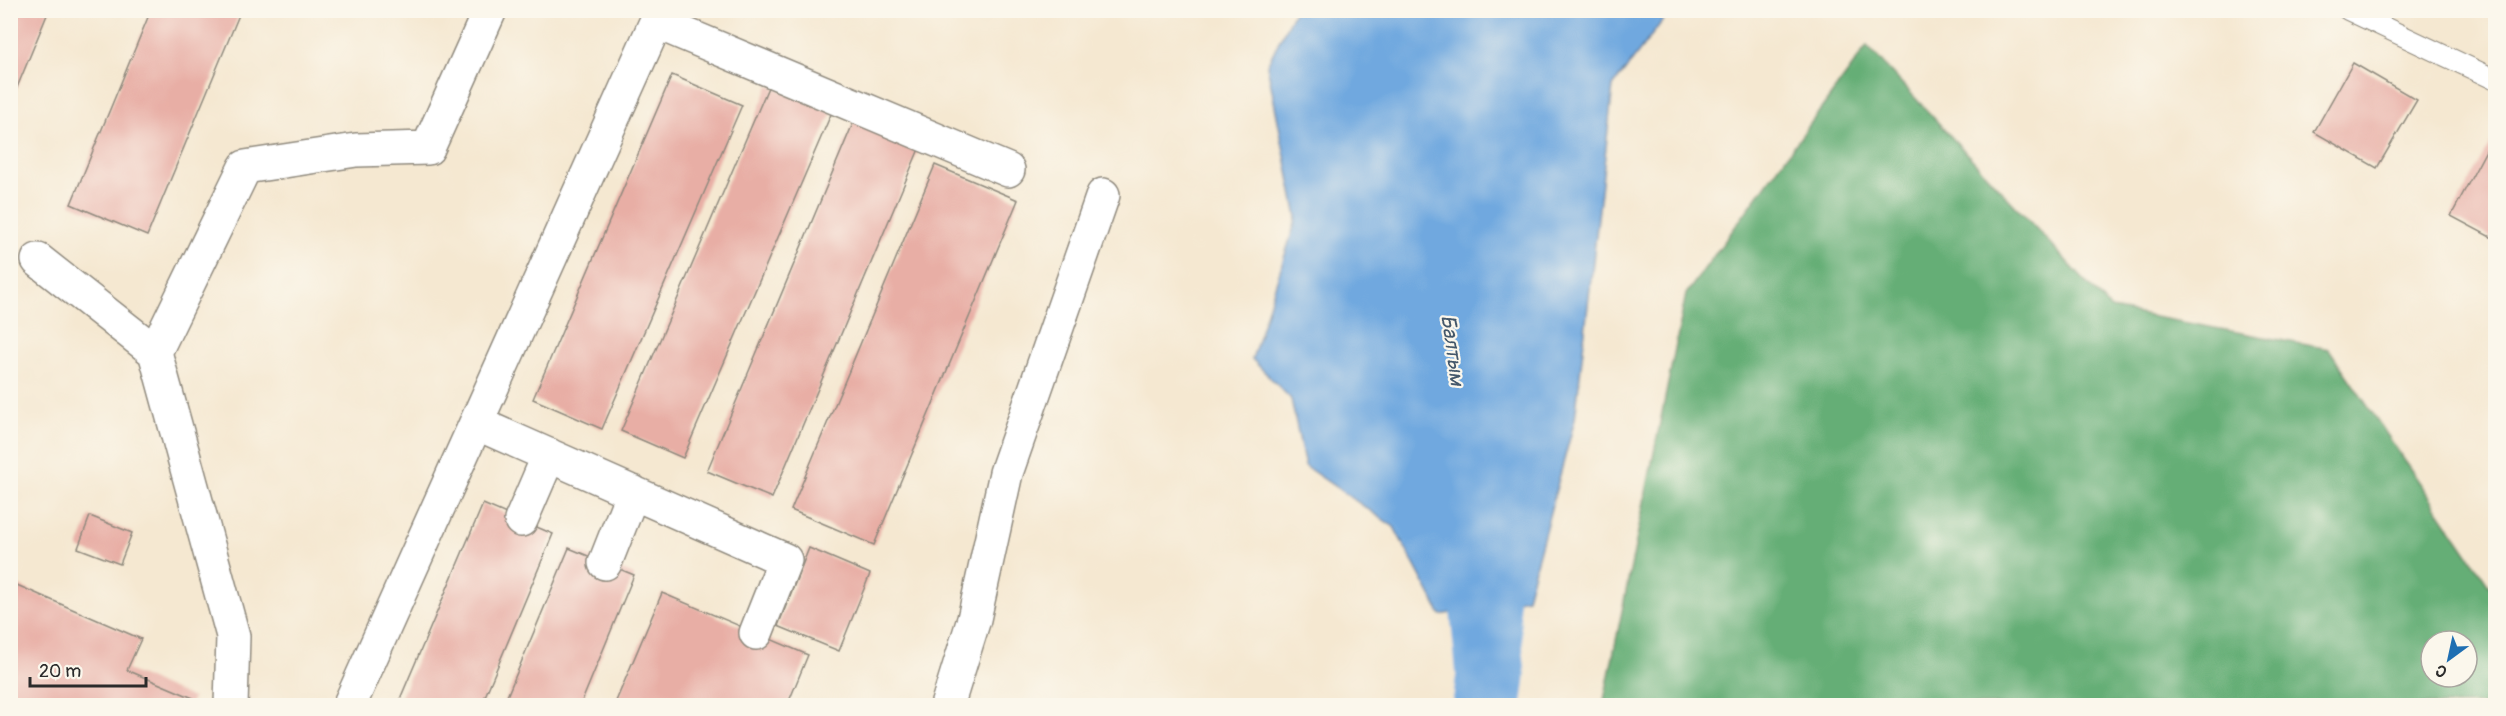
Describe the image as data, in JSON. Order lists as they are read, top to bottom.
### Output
{
  "water": ["Балтым"],
  "scale_bar": "20 m",
  "north": "bottom left"
}
